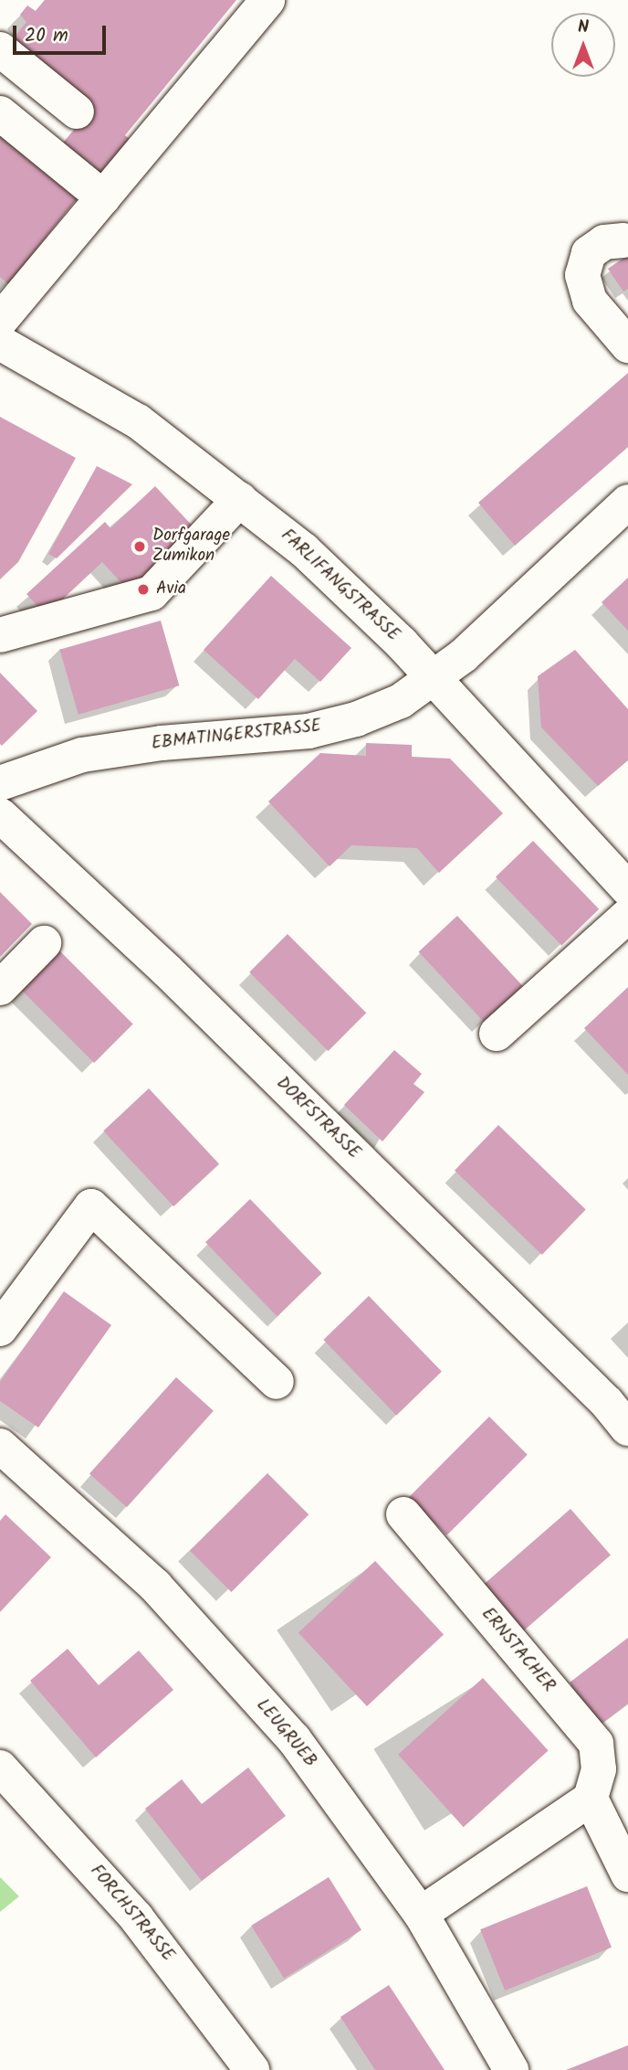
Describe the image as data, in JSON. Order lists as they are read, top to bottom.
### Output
{
  "streets": {
    "main road": [
      "FARLIFANGSTRASSE",
      "EBMATINGERSTRASSE",
      "DORFSTRASSE",
      "ERNSTACHER",
      "LEUGRUEB",
      "FORCHSTRASSE"
    ]
  },
  "crossings": [
    ["FARLIFANGSTRASSE", "EBMATINGERSTRASSE"]
  ],
  "places": ["Dorfgarage Zumikon", "Avia"],
  "scale_bar": "20 m",
  "north": "top"
}
